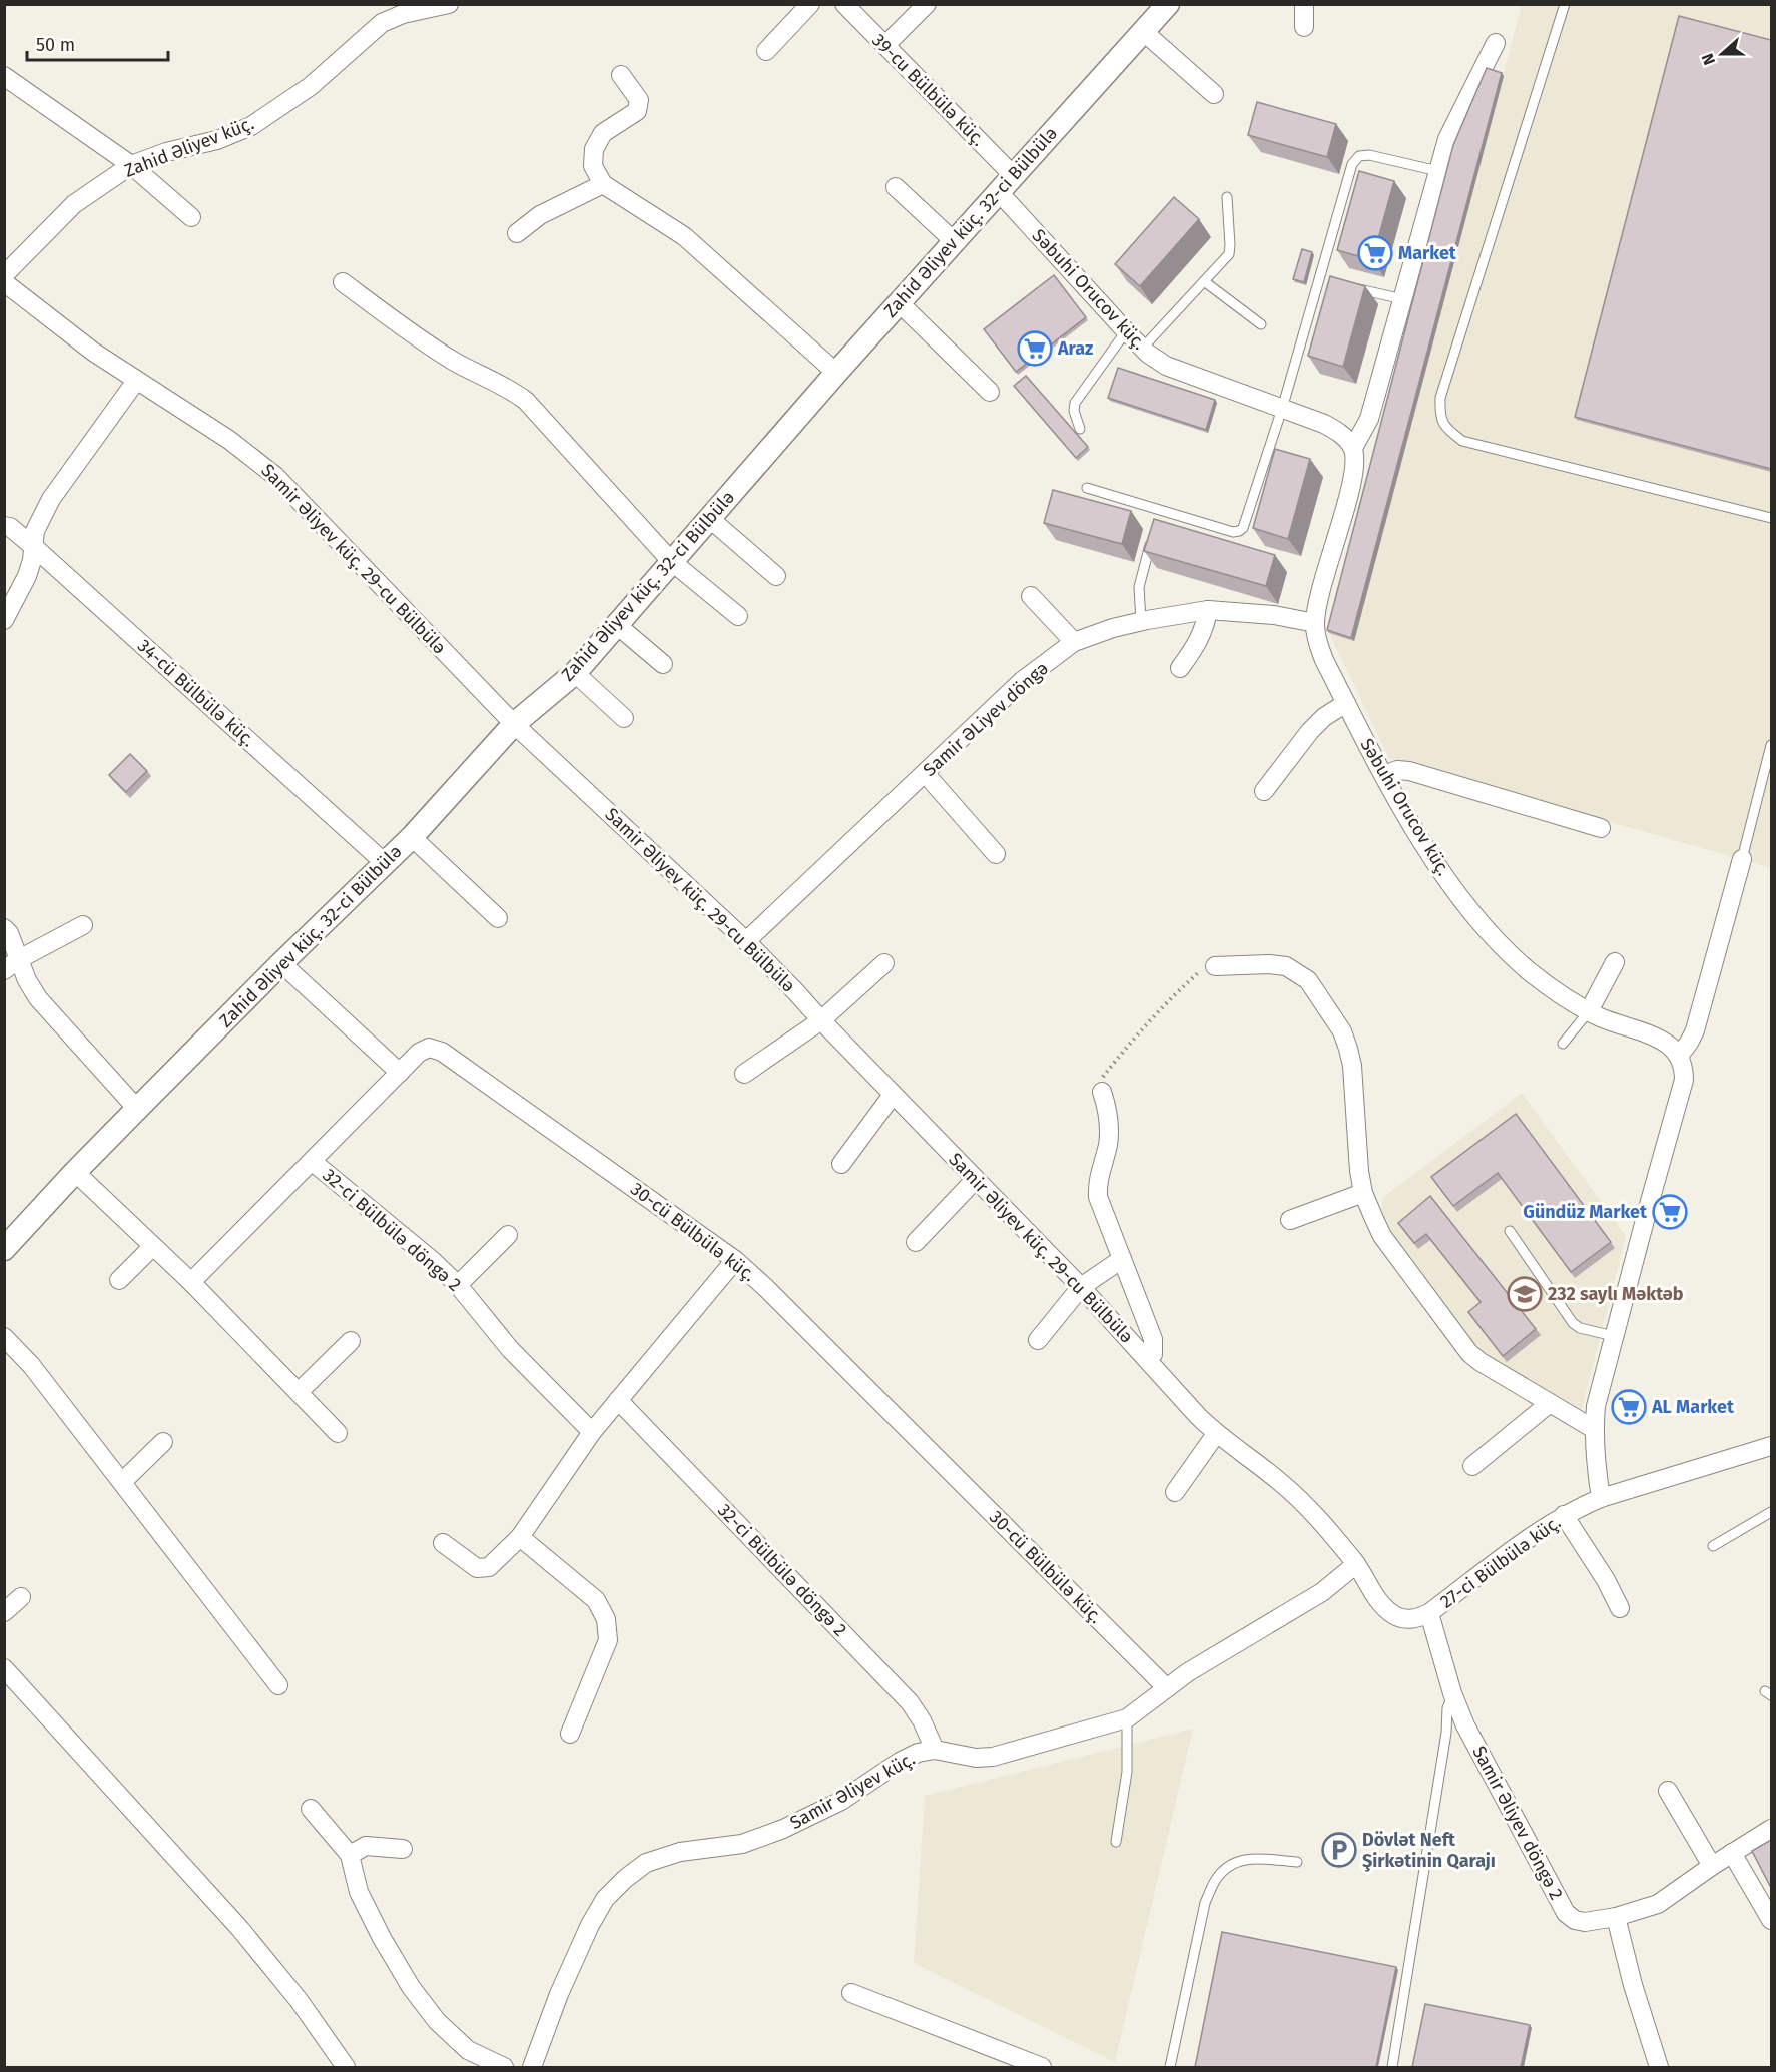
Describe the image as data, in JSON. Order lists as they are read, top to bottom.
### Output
{
  "streets": {
    "street": [
      "39-cu Bülbülə küç.",
      "Zahid Əliyev küç.",
      "Zahid Əliyev küç. 32-ci Bülbülə",
      "Səbuhi Orucov küç.",
      "Samir Əliyev küç. 29-cu Bülbülə",
      "34-cü Bülbülə küç.",
      "Samir ƏLiyev döngə",
      "32-ci Bülbülə döngə 2",
      "30-cü Bülbülə küç.",
      "27-ci Bülbülə küç.",
      "Samir Əliyev küç.",
      "Samir Əliyev döngə 2"
    ]
  },
  "crossings": [
    ["39-cu Bülbülə küç.", "Zahid Əliyev küç. 32-ci Bülbülə"],
    ["Zahid Əliyev küç. 32-ci Bülbülə", "Səbuhi Orucov küç."],
    ["Zahid Əliyev küç. 32-ci Bülbülə", "Samir Əliyev küç. 29-cu Bülbülə"],
    ["Zahid Əliyev küç. 32-ci Bülbülə", "34-cü Bülbülə küç."],
    ["Səbuhi Orucov küç.", "Samir ƏLiyev döngə"],
    ["Samir Əliyev küç. 29-cu Bülbülə", "Samir ƏLiyev döngə"],
    ["Samir Əliyev küç. 29-cu Bülbülə", "27-ci Bülbülə küç."],
    ["Samir Əliyev küç. 29-cu Bülbülə", "Samir Əliyev küç."],
    ["32-ci Bülbülə döngə 2", "30-cü Bülbülə küç."],
    ["32-ci Bülbülə döngə 2", "Samir Əliyev küç."],
    ["30-cü Bülbülə küç.", "Samir Əliyev küç."],
    ["27-ci Bülbülə küç.", "Samir Əliyev küç."],
    ["27-ci Bülbülə küç.", "Samir Əliyev döngə 2"]
  ],
  "places": {
    "supermarket": [
      "Market",
      "Araz",
      "Gündüz Market",
      "AL Market"
    ],
    "school or university": ["232 saylı Məktəb"],
    "parking": ["Dövlət Neft Şirkətinin Qarajı"]
  },
  "scale_bar": "50 m",
  "north": "left"
}
